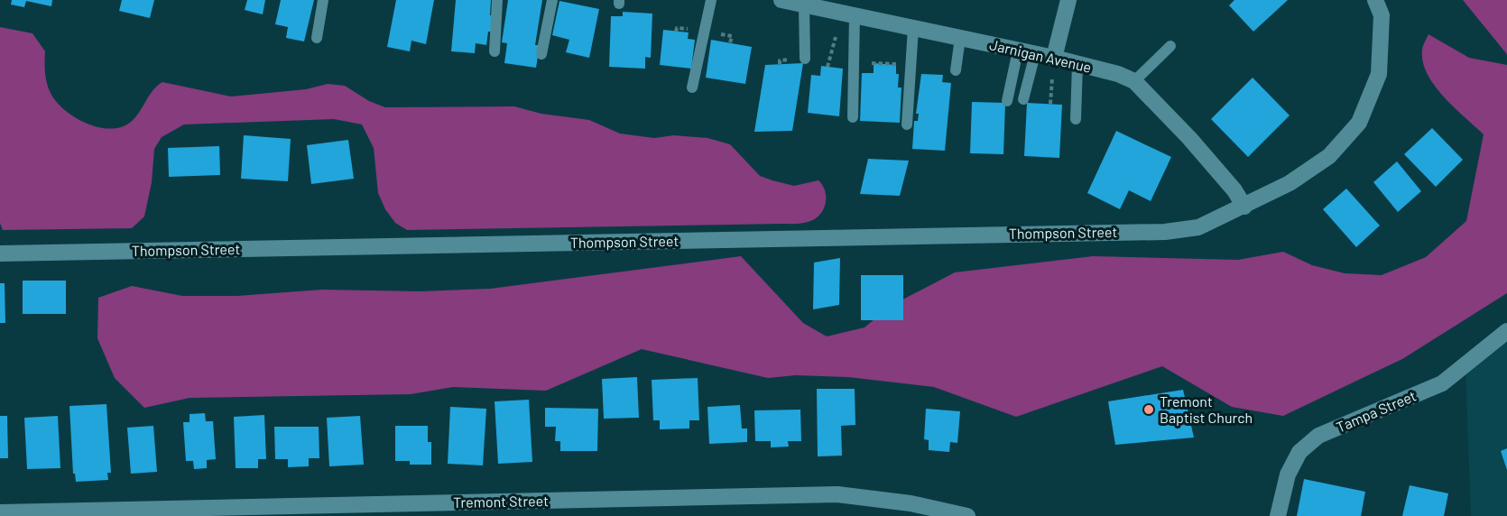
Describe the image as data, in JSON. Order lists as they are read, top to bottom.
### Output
{
  "streets": {
    "street": [
      "Jarnigan Avenue",
      "Thompson Street",
      "Tampa Street",
      "Tremont Street"
    ]
  },
  "crossings": [
    ["Jarnigan Avenue", "Thompson Street"]
  ],
  "places": ["Tremont Baptist Church"]
}
